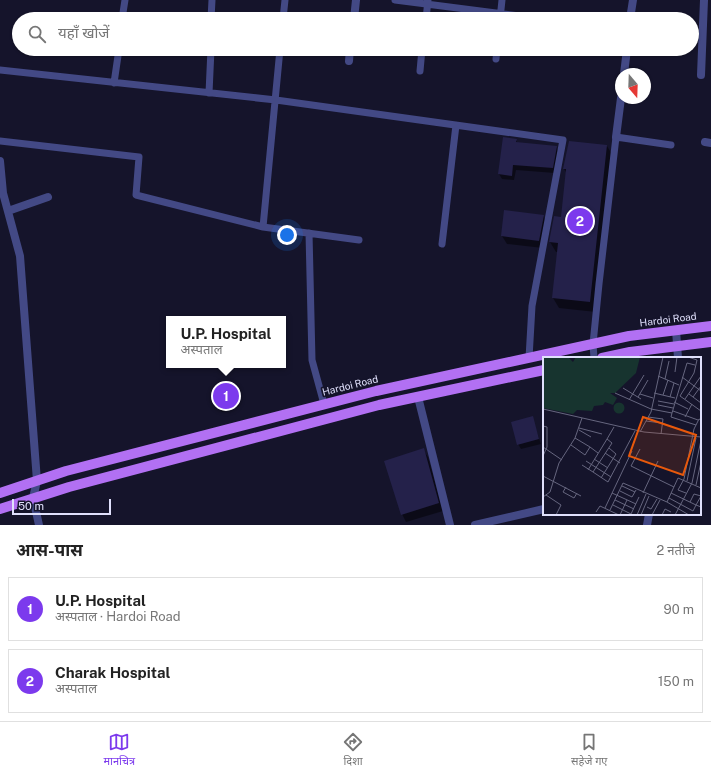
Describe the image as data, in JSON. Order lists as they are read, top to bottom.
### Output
{
  "streets": {
    "main road": ["Hardoi Road"]
  },
  "scale_bar": "50 m",
  "north": "bottom",
  "page": {
    "search": "यहाँ खोजें",
    "pins": ["2", "1"],
    "popup": ["U.P. Hospital", "अस्पताल"],
    "scale": "50 m",
    "heading": ["आस-पास", "2 नतीजे"],
    "list": [
      {
        "mark": "1",
        "name": "U.P. Hospital",
        "note": "अस्पताल · Hardoi Road",
        "value": "90 m"
      },
      {
        "mark": "2",
        "name": "Charak Hospital",
        "note": "अस्पताल",
        "value": "150 m"
      }
    ],
    "nav": ["मानचित्र", "दिशा", "सहेजे गए"]
  }
}
